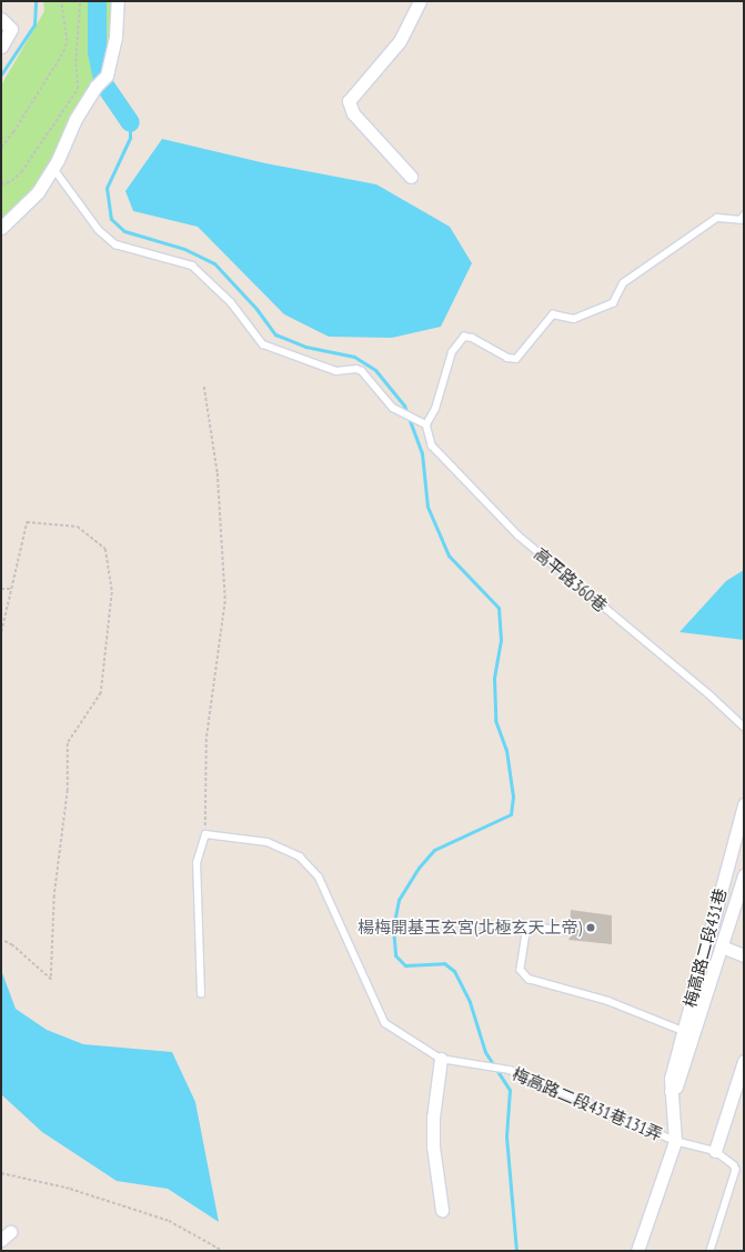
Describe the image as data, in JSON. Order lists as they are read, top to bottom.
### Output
{
  "streets": {
    "street": ["梅高路二段431巷"],
    "lane": ["高平路360巷", "梅高路二段431巷131弄"]
  },
  "crossings": [
    ["梅高路二段431巷", "梅高路二段431巷131弄"]
  ],
  "places": ["楊梅開基玉玄宮(北極玄天上帝)"]
}
